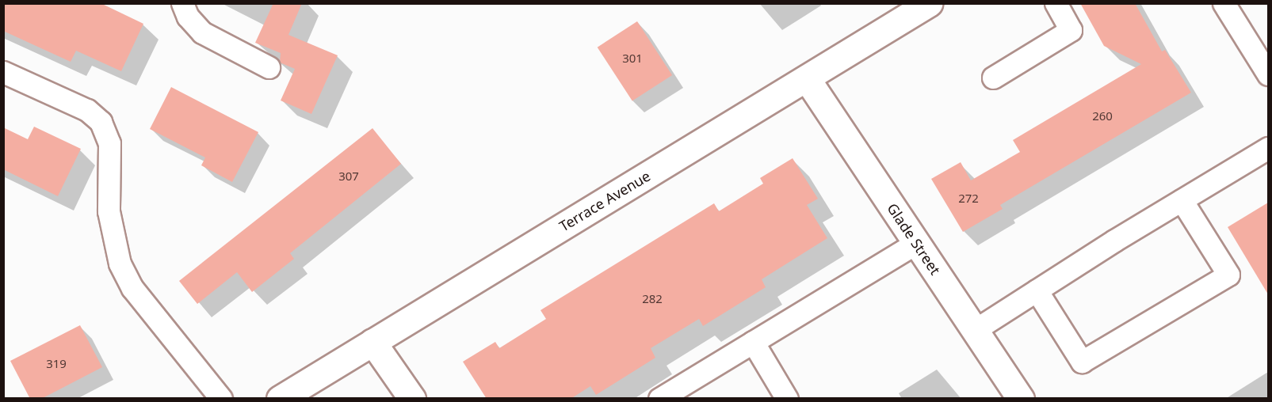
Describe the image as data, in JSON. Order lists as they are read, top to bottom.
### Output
{
  "streets": {
    "street": ["Terrace Avenue", "Glade Street"]
  },
  "crossings": [
    ["Terrace Avenue", "Glade Street"]
  ],
  "house_numbers": [
    "301",
    "260",
    "307",
    "272",
    "282",
    "319"
  ]
}
